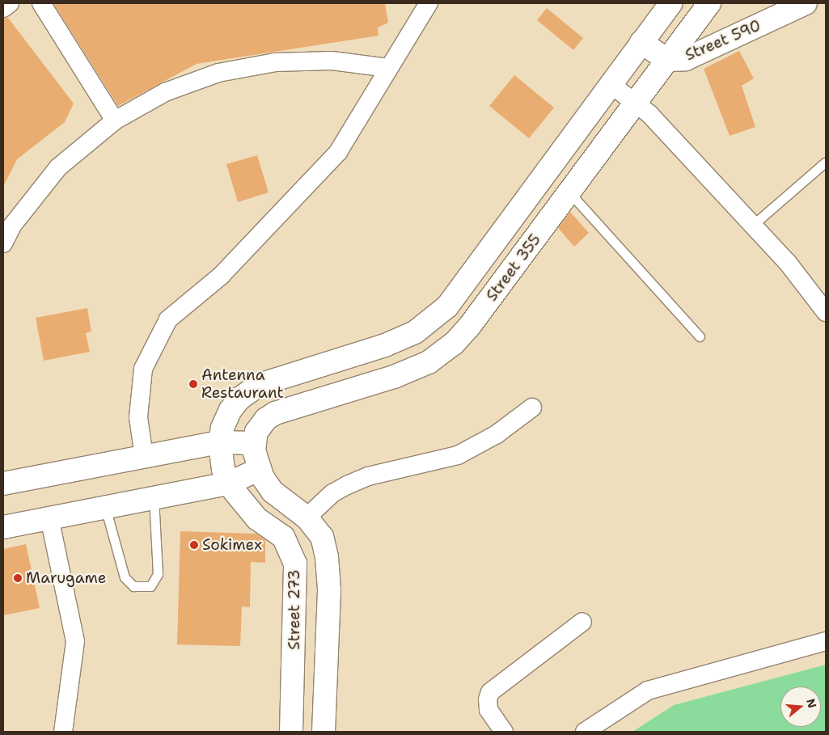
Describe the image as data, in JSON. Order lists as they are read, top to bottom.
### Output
{
  "streets": {
    "main road": ["Street 590", "Street 355", "Street 273"]
  },
  "crossings": [
    ["Street 590", "Street 355"],
    ["Street 355", "Street 273"]
  ],
  "places": ["Antenna Restaurant", "Sokimex", "Marugame"],
  "north": "right"
}
